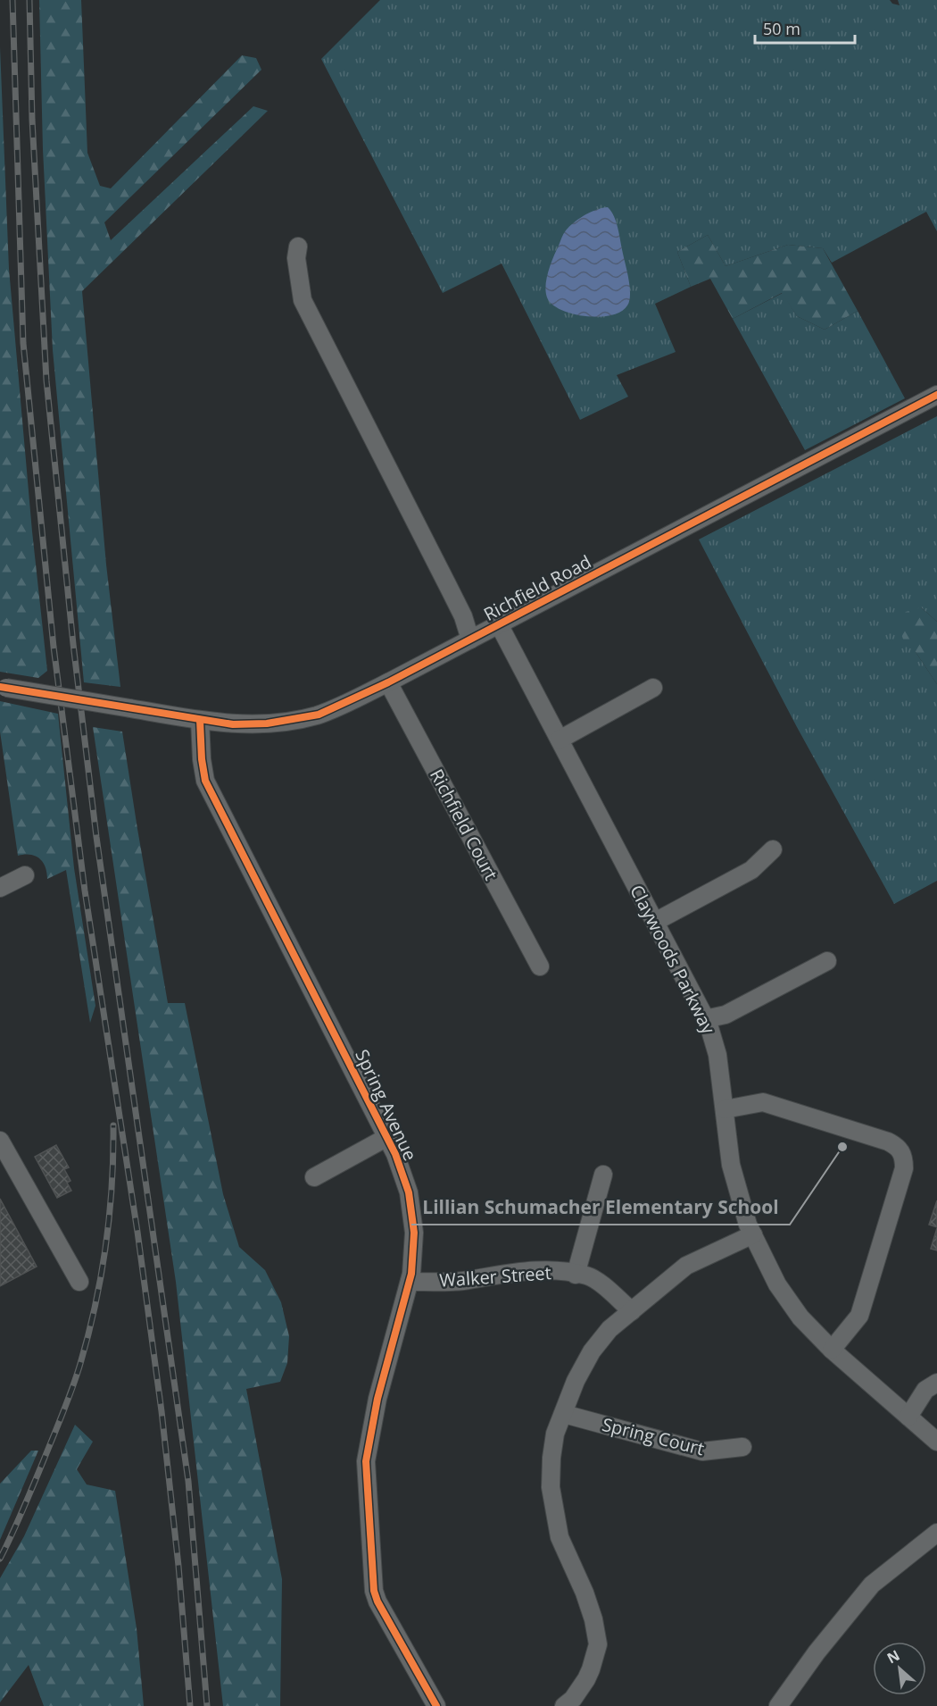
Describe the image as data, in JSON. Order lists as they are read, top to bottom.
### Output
{
  "streets": {
    "street": [
      "Richfield Road",
      "Richfield Court",
      "Claywoods Parkway",
      "Spring Avenue",
      "Walker Street",
      "Spring Court"
    ]
  },
  "crossings": [
    ["Richfield Road", "Richfield Court"],
    ["Richfield Road", "Claywoods Parkway"],
    ["Richfield Road", "Spring Avenue"],
    ["Spring Avenue", "Walker Street"]
  ],
  "places": ["Lillian Schumacher Elementary School"],
  "scale_bar": "50 m",
  "north": "top left"
}
